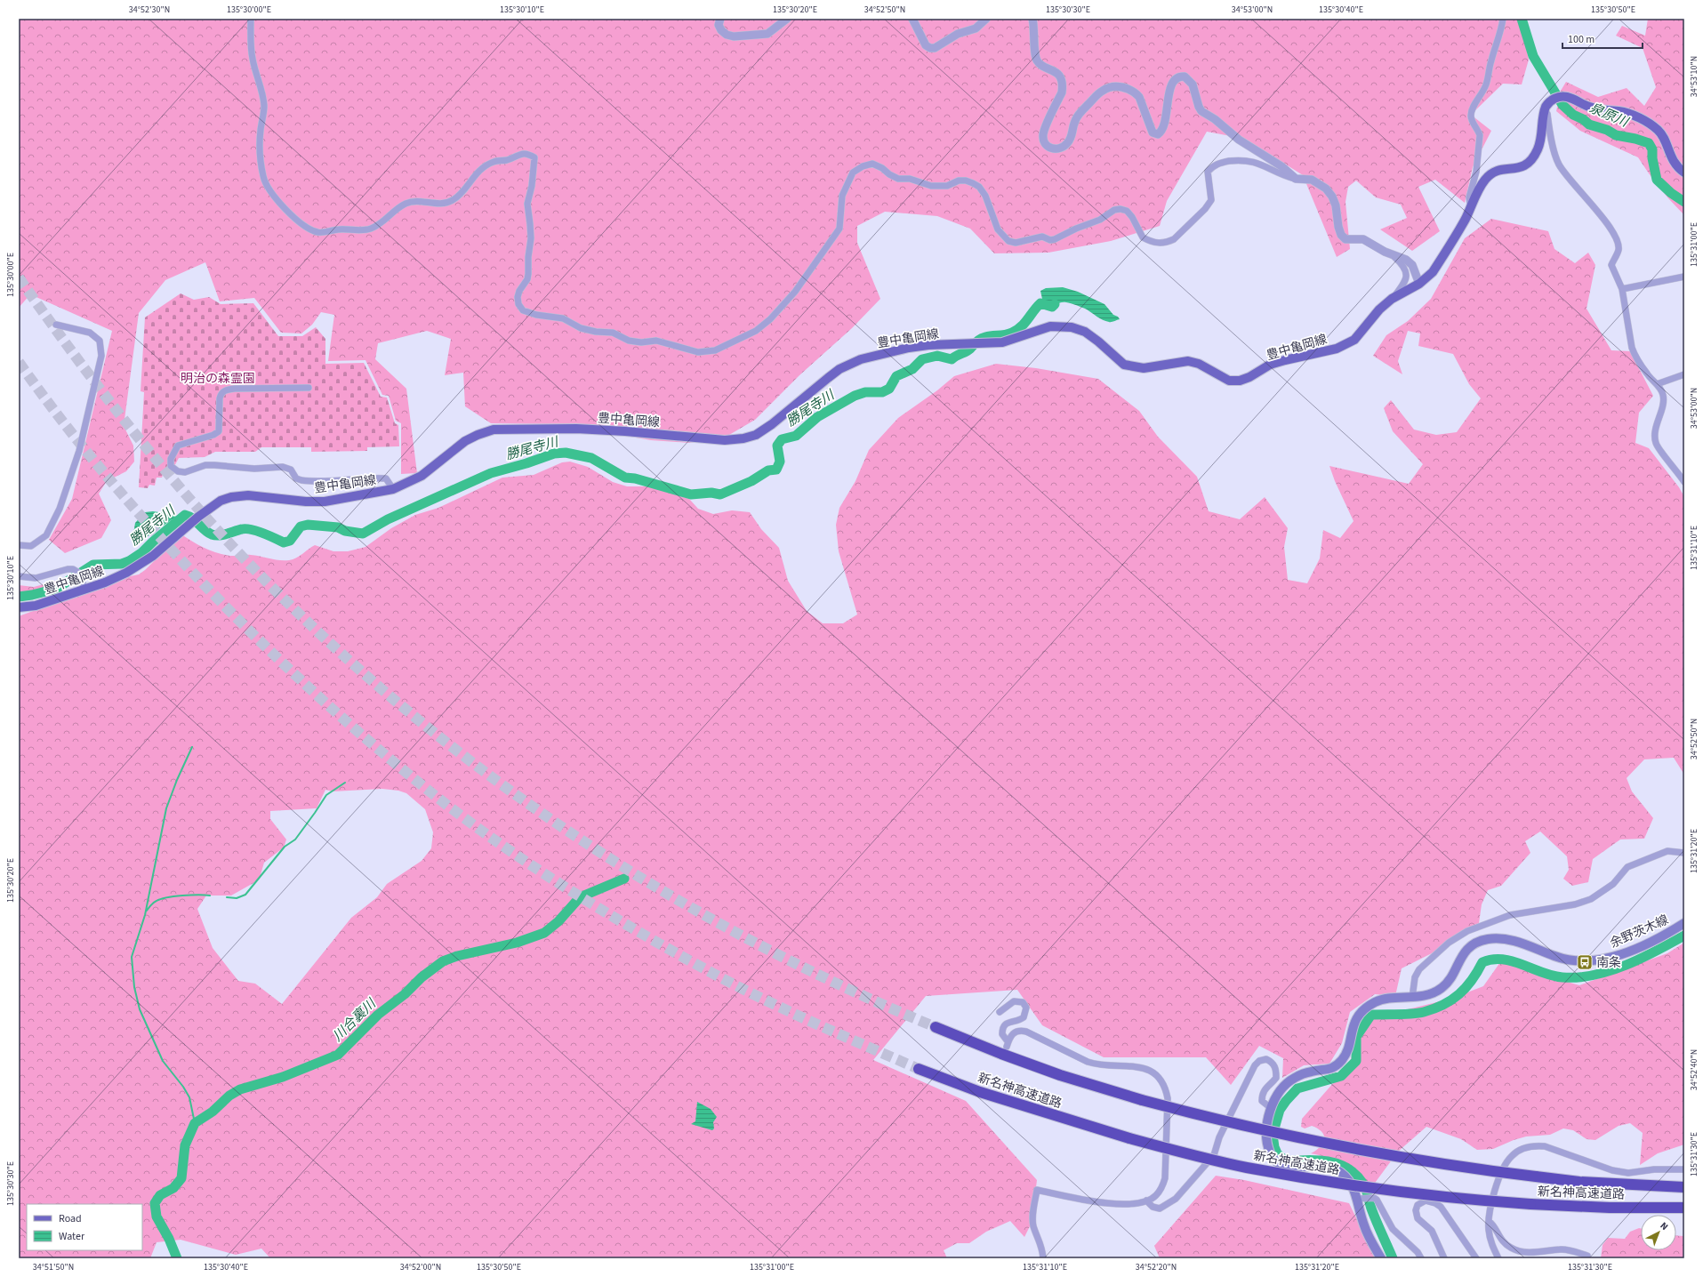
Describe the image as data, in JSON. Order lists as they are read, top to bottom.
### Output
{
  "streets": {
    "highway": ["新名神高速道路"],
    "main road": ["豊中亀岡線", "余野茨木線"]
  },
  "water": ["泉原川", "勝尾寺川", "川合裏川"],
  "parks": ["明治の森霊園"],
  "places": {
    "bus stop": ["南条"]
  },
  "legend": ["Road", "Water"],
  "scale_bar": "100 m",
  "north": "top right",
  "coordinates": [
    "34°52'30\"N",
    "135°30'00\"E",
    "135°30'10\"E",
    "135°30'20\"E",
    "34°52'50\"N",
    "135°30'30\"E",
    "34°53'00\"N",
    "135°30'40\"E",
    "135°30'50\"E",
    "34°53'10\"N",
    "135°31'00\"E",
    "135°31'10\"E",
    "135°31'20\"E",
    "34°52'40\"N",
    "135°31'30\"E",
    "34°51'50\"N",
    "34°52'00\"N",
    "34°52'20\"N"
  ]
}
